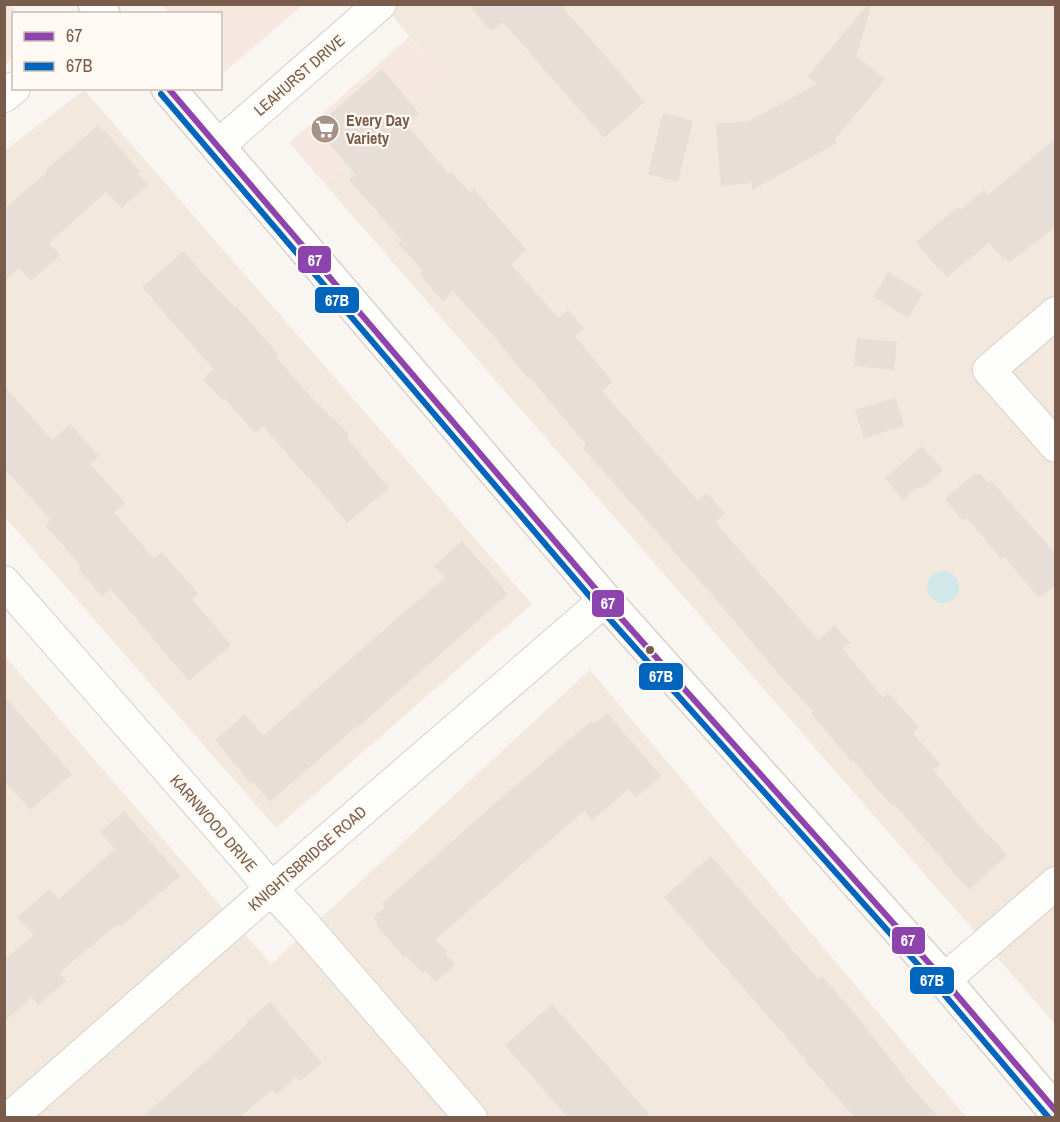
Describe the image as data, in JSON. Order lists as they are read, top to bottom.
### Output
{
  "streets": {
    "street": ["LEAHURST DRIVE", "KARNWOOD DRIVE", "KNIGHTSBRIDGE ROAD"]
  },
  "crossings": [
    ["KARNWOOD DRIVE", "KNIGHTSBRIDGE ROAD"]
  ],
  "places": {
    "supermarket": ["Every Day Variety"]
  },
  "lines": ["transit line 67", "transit line 67B"],
  "legend": ["67", "67B"]
}
